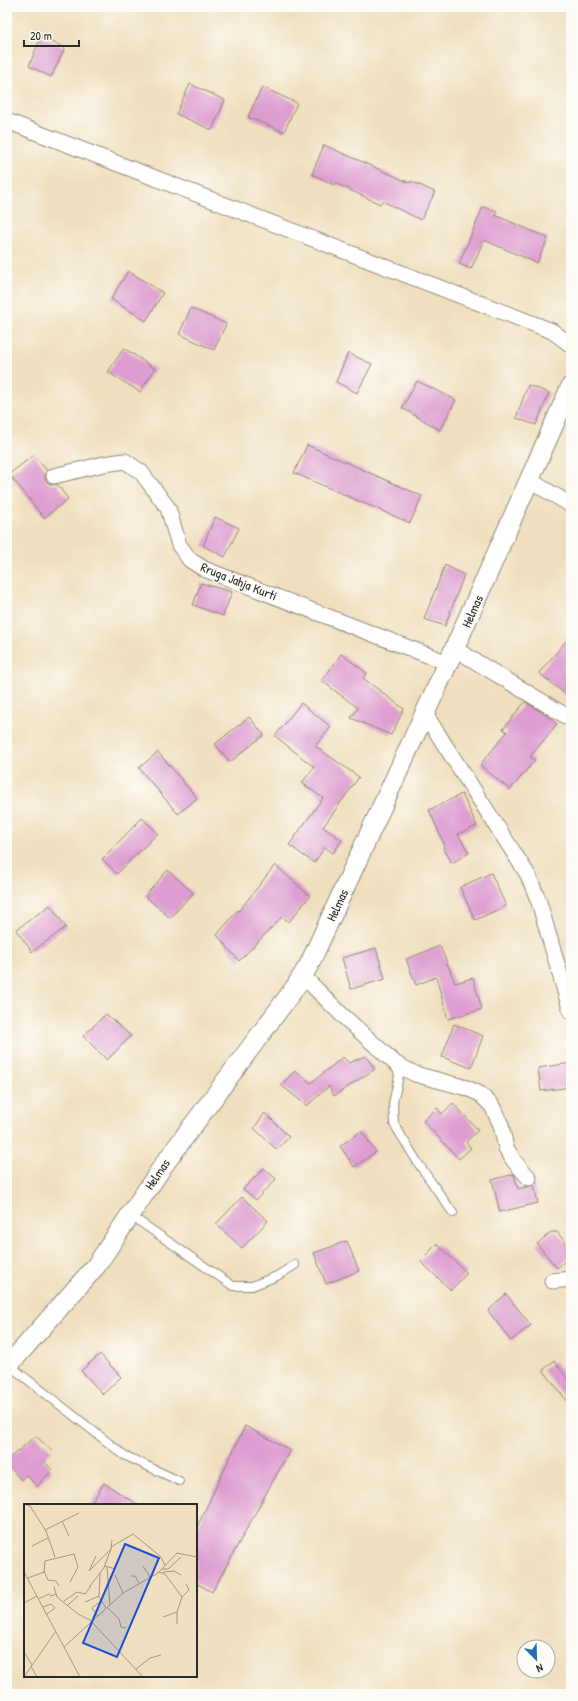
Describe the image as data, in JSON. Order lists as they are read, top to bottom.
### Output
{
  "streets": {
    "street": ["Rruga Jahja Kurti", "Helmas"]
  },
  "crossings": [
    ["Rruga Jahja Kurti", "Helmas"]
  ],
  "scale_bar": "20 m",
  "north": "bottom right"
}
